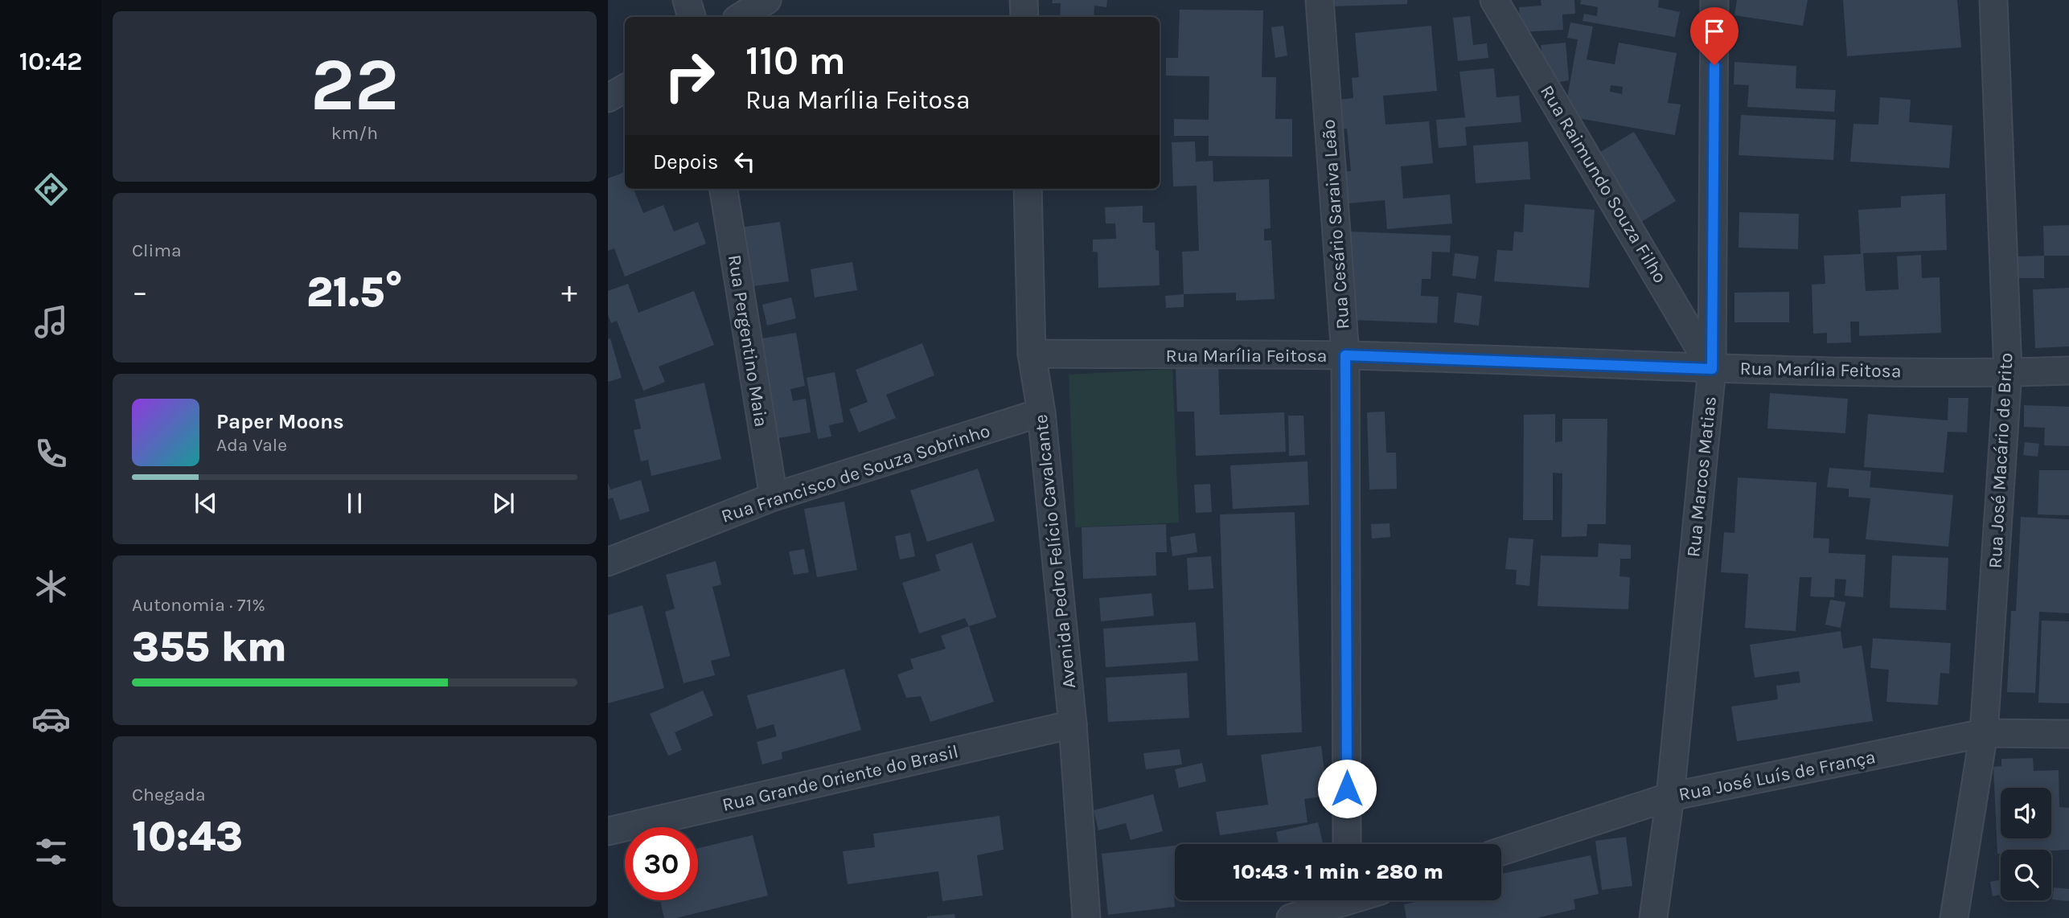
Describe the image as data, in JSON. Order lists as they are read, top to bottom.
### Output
{
  "streets": {
    "street": [
      "Rua Raimundo Souza Filho",
      "Rua Cesário Saraiva Leão",
      "Rua Pergentino Maia",
      "Rua Marília Feitosa",
      "Rua José Macário de Brito",
      "Rua Francisco de Souza Sobrinho",
      "Rua Marcos Matias",
      "Avenida Pedro Felício Cavalcante",
      "Rua José Luís de França",
      "Rua Grande Oriente do Brasil"
    ]
  },
  "crossings": [
    ["Rua Raimundo Souza Filho", "Rua Marília Feitosa"],
    ["Rua Raimundo Souza Filho", "Rua Marcos Matias"],
    ["Rua Cesário Saraiva Leão", "Rua Marília Feitosa"],
    ["Rua Pergentino Maia", "Rua Francisco de Souza Sobrinho"],
    ["Rua Marília Feitosa", "Rua José Macário de Brito"],
    ["Rua Marília Feitosa", "Rua Marcos Matias"],
    ["Rua Marília Feitosa", "Avenida Pedro Felício Cavalcante"],
    ["Rua José Macário de Brito", "Rua José Luís de França"],
    ["Rua Francisco de Souza Sobrinho", "Avenida Pedro Felício Cavalcante"],
    ["Rua Marcos Matias", "Rua José Luís de França"],
    ["Avenida Pedro Felício Cavalcante", "Rua Grande Oriente do Brasil"]
  ],
  "page": {
    "tabs": "10:42",
    "tile": [
      ["22", "km/h"],
      "Clima",
      ["Autonomia · 71%", "355 km"],
      ["Chegada", "10:43"]
    ],
    "turn": ["110 m", "Rua Marília Feitosa"],
    "then": "Depois",
    "heat": ["−", "21.5°", "+"],
    "song": ["Paper Moons", "Ada Vale"],
    "limit": "30",
    "trip": "10:43 · 1 min · 280 m"
  }
}
